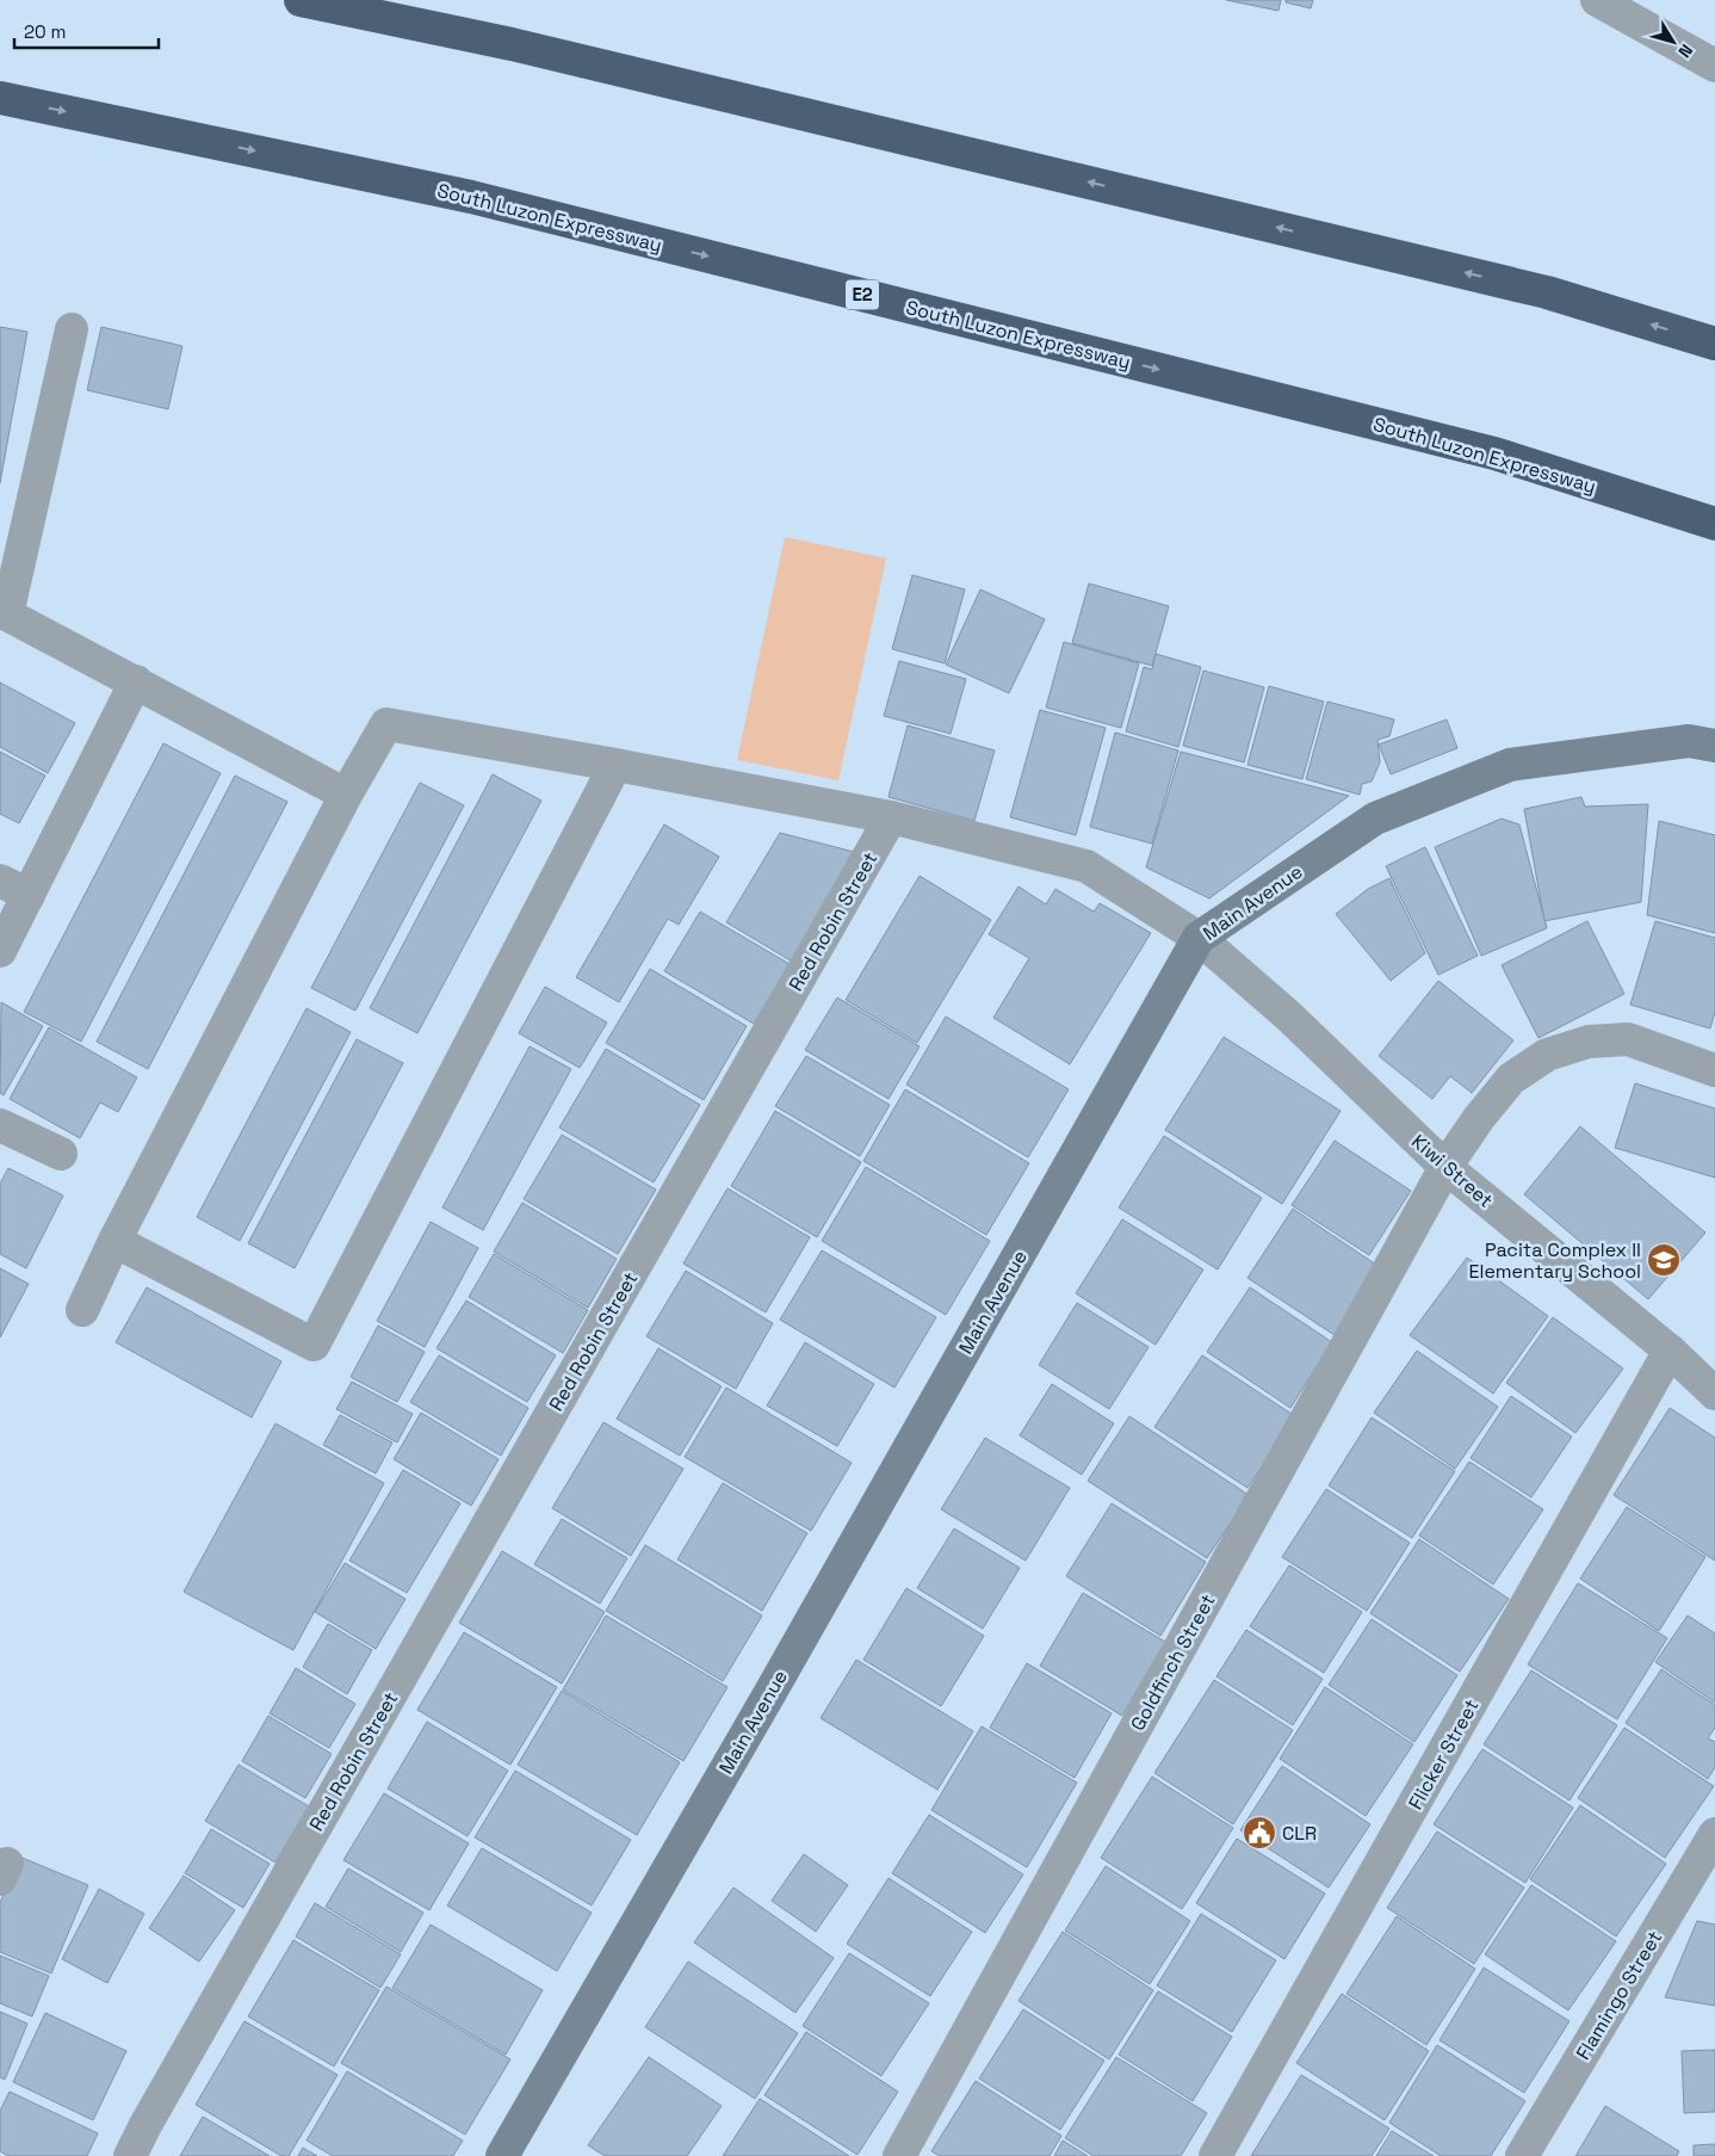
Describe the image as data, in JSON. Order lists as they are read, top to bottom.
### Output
{
  "streets": {
    "highway": ["South Luzon Expressway", "E2"],
    "street": [
      "Main Avenue",
      "Red Robin Street",
      "Kiwi Street",
      "Goldfinch Street",
      "Flicker Street",
      "Flamingo Street"
    ]
  },
  "crossings": [
    ["Main Avenue", "Kiwi Street"],
    ["Kiwi Street", "Goldfinch Street"],
    ["Kiwi Street", "Flicker Street"]
  ],
  "places": {
    "school or university": ["Pacita Complex II Elementary School"],
    "public building": ["CLR"]
  },
  "scale_bar": "20 m",
  "north": "bottom right"
}
